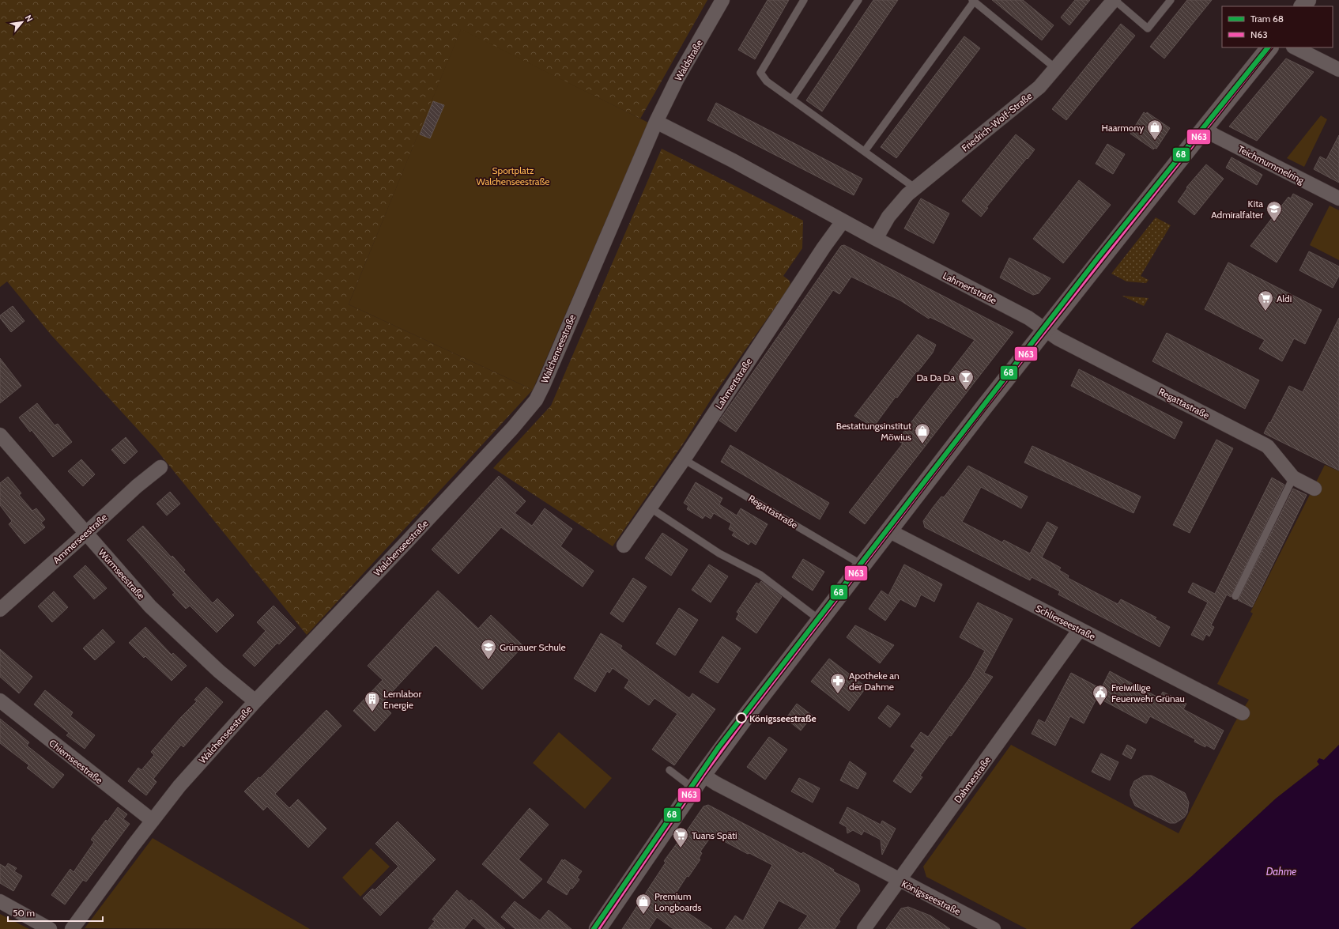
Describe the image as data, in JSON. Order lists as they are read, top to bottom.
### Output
{
  "streets": {
    "street": [
      "Waldstraße",
      "Friedrich-Wolf-Straße",
      "Teichmummelring",
      "Lahmertstraße",
      "Walchenseestraße",
      "Regattastraße",
      "Ammerseestraße",
      "Würmseestraße",
      "Schlierseestraße",
      "Chiemseestraße",
      "Dahmestraße",
      "Königsseestraße"
    ]
  },
  "crossings": [
    ["Waldstraße", "Lahmertstraße"],
    ["Waldstraße", "Walchenseestraße"],
    ["Friedrich-Wolf-Straße", "Lahmertstraße"],
    ["Lahmertstraße", "Walchenseestraße"],
    ["Lahmertstraße", "Regattastraße"],
    ["Walchenseestraße", "Würmseestraße"],
    ["Walchenseestraße", "Chiemseestraße"],
    ["Ammerseestraße", "Würmseestraße"],
    ["Schlierseestraße", "Dahmestraße"],
    ["Dahmestraße", "Königsseestraße"]
  ],
  "water": ["Dahme"],
  "parks": ["Sportplatz Walchenseestraße"],
  "places": {
    "shop": ["Haarmony", "Bestattungsinstitut Möwius", "Premium Longboards"],
    "school or university": ["Kita Admiralfalter", "Grünauer Schule"],
    "supermarket": ["Aldi", "Tuans Späti"],
    "bar": ["Da Da Da"],
    "pharmacy": ["Apotheke an der Dahme"],
    "public building": ["Freiwillige Feuerwehr Grünau"],
    "building": ["Lernlabor Energie"],
    "other": ["Königsseestraße"]
  },
  "lines": ["tram line 68", "transit line N63"],
  "legend": ["Tram 68", "N63"],
  "scale_bar": "50 m",
  "north": "top right"
}
